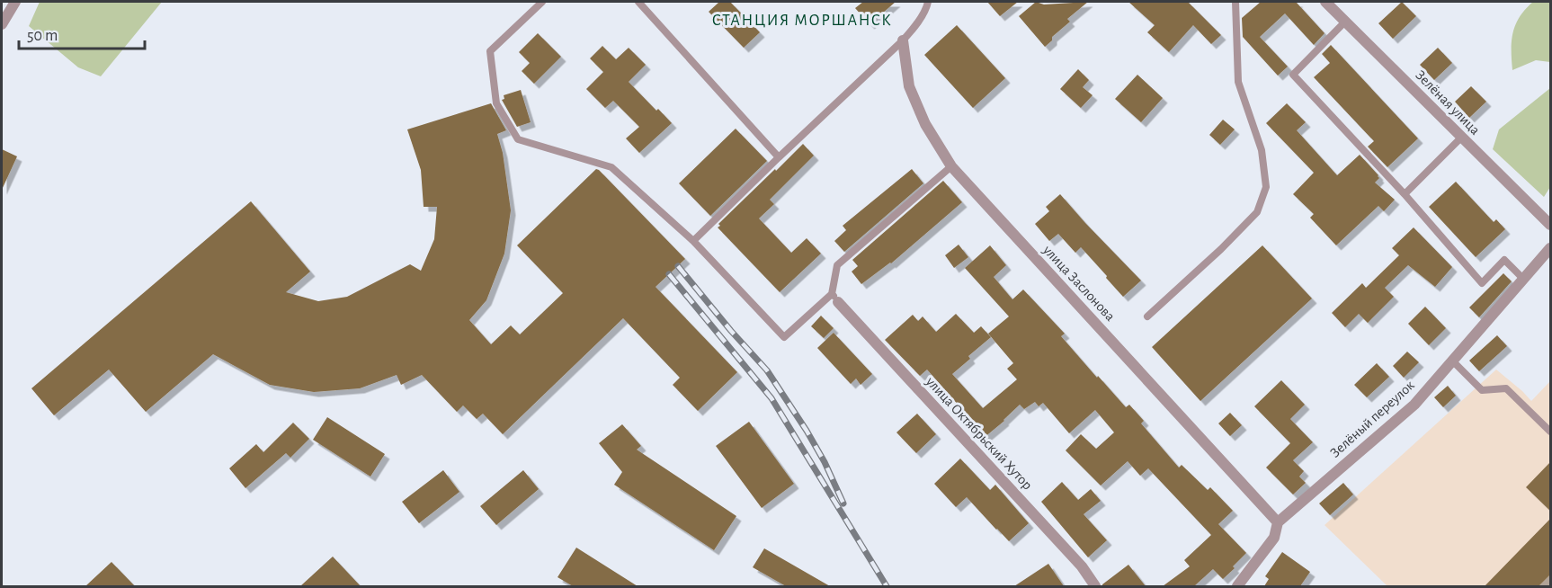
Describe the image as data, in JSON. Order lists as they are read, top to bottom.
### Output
{
  "streets": {
    "street": [
      "Зелёная улица",
      "улица Заслонова",
      "Зелёный переулок",
      "улица Октябрьский Хутор"
    ]
  },
  "crossings": [
    ["улица Заслонова", "Зелёный переулок"]
  ],
  "districts": ["СТАНЦИЯ МОРШАНСК"],
  "scale_bar": "50 m"
}
